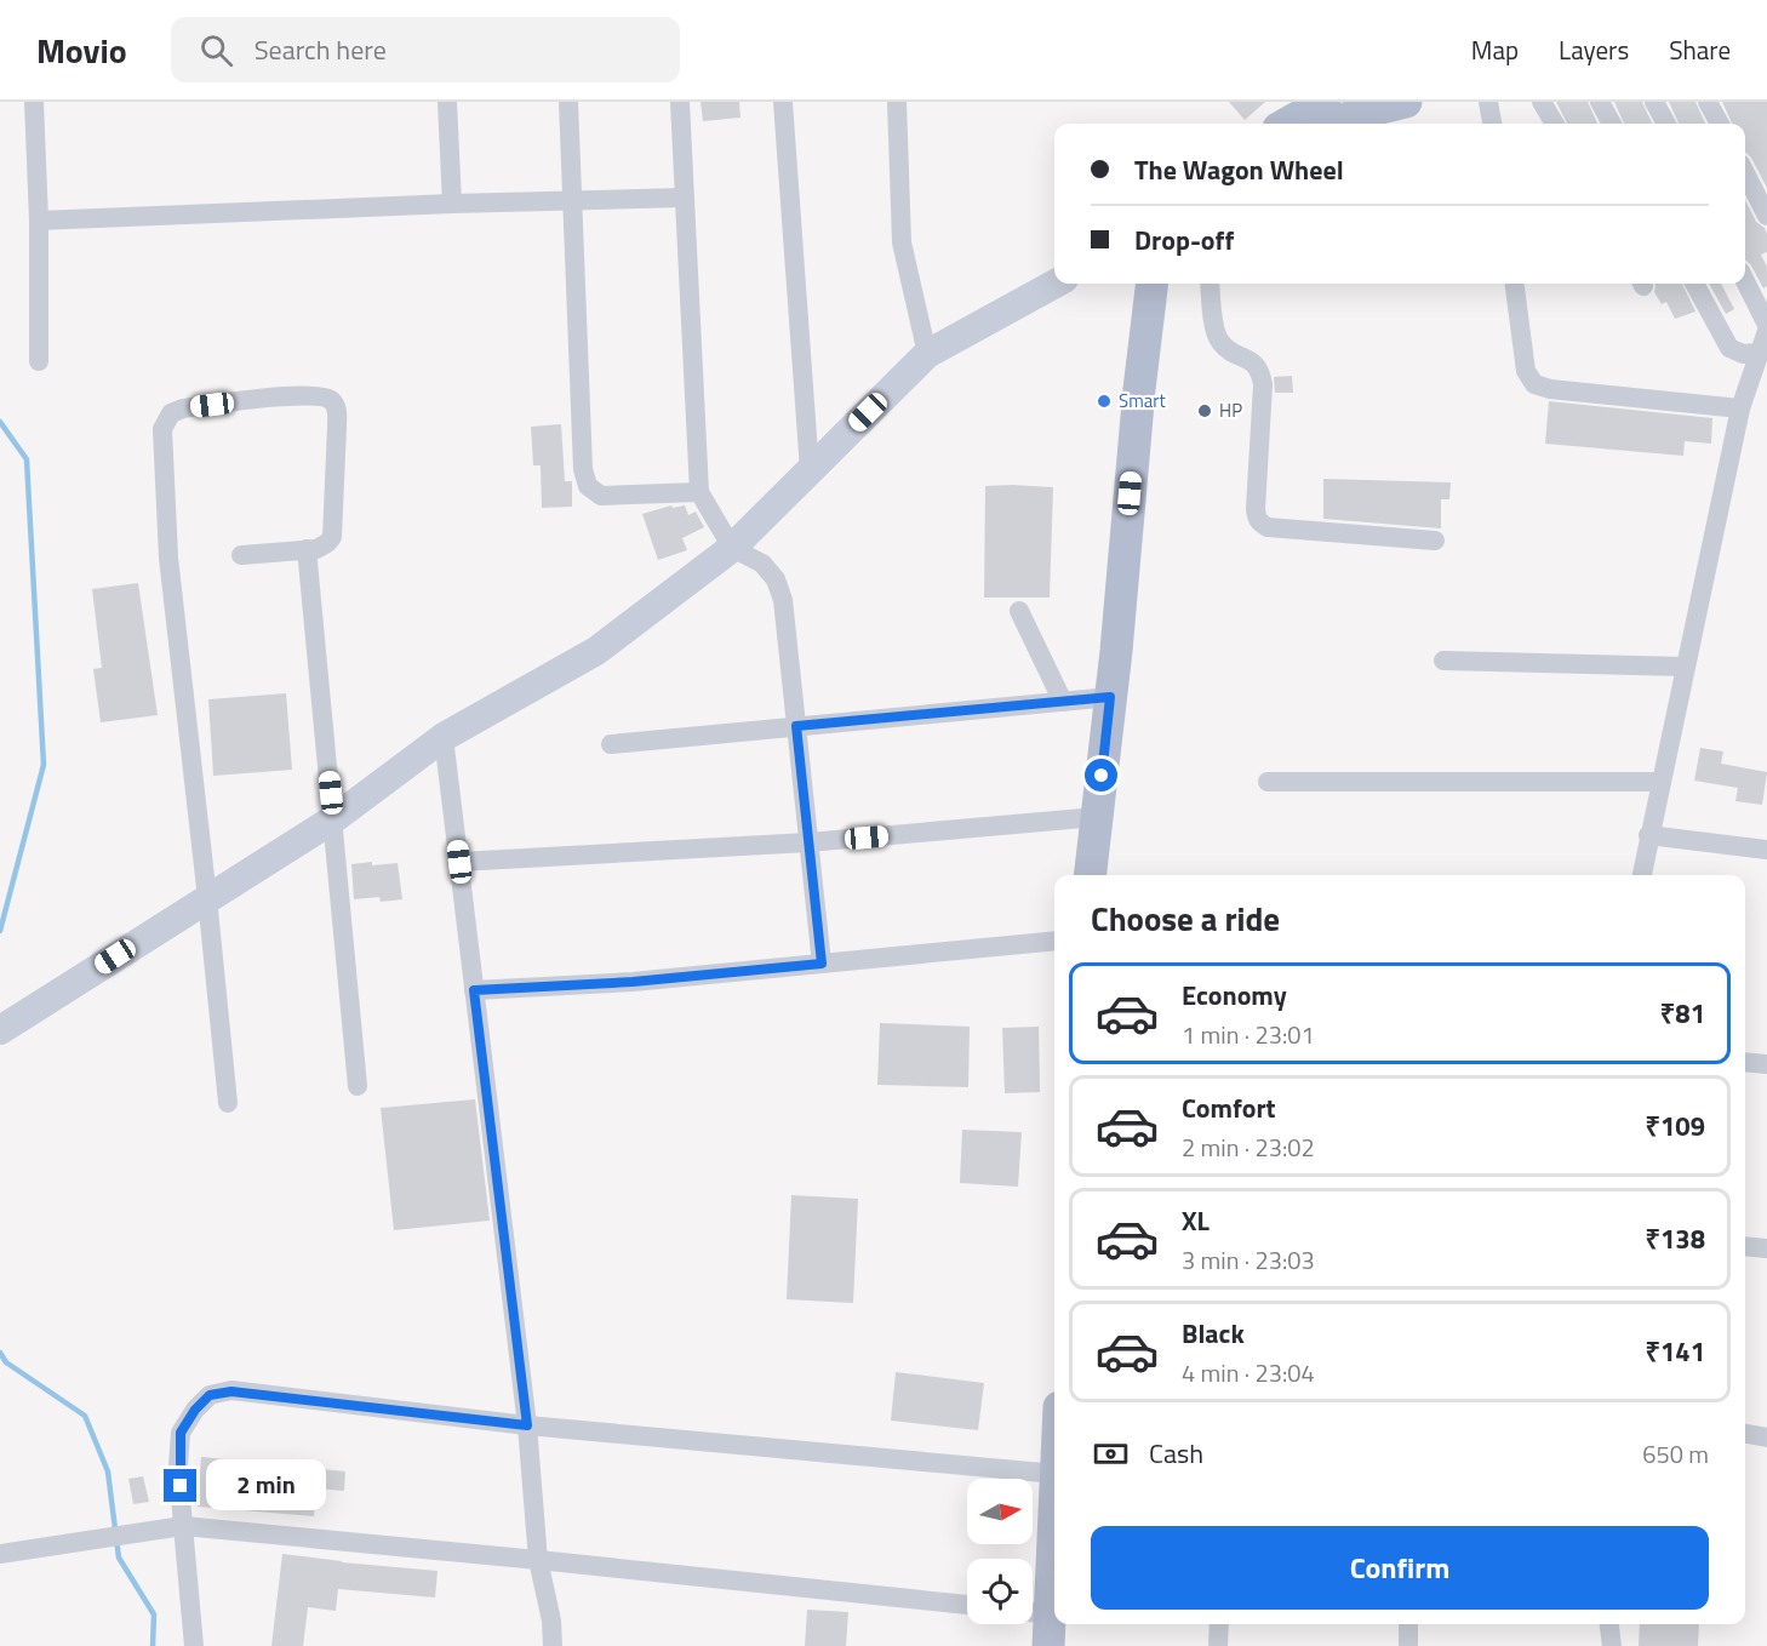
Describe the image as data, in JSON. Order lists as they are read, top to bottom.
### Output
{
  "places": ["Smart", "HP"],
  "north": "right",
  "page": {
    "header": "Movio",
    "search": "Search here",
    "nav": ["Map", "Layers", "Share"],
    "banner": ["The Wagon Wheel", "Drop-off"],
    "heading": "Choose a ride",
    "list": [
      {
        "name": "Economy",
        "note": "1 min · 23:01",
        "value": "₹81"
      },
      {
        "name": "Comfort",
        "note": "2 min · 23:02",
        "value": "₹109"
      },
      {
        "name": "XL",
        "note": "3 min · 23:03",
        "value": "₹138"
      },
      {
        "name": "Black",
        "note": "4 min · 23:04",
        "value": "₹141"
      }
    ],
    "pay": ["Cash", "650 m"],
    "bubble": "2 min",
    "buttons": "Confirm"
  }
}
